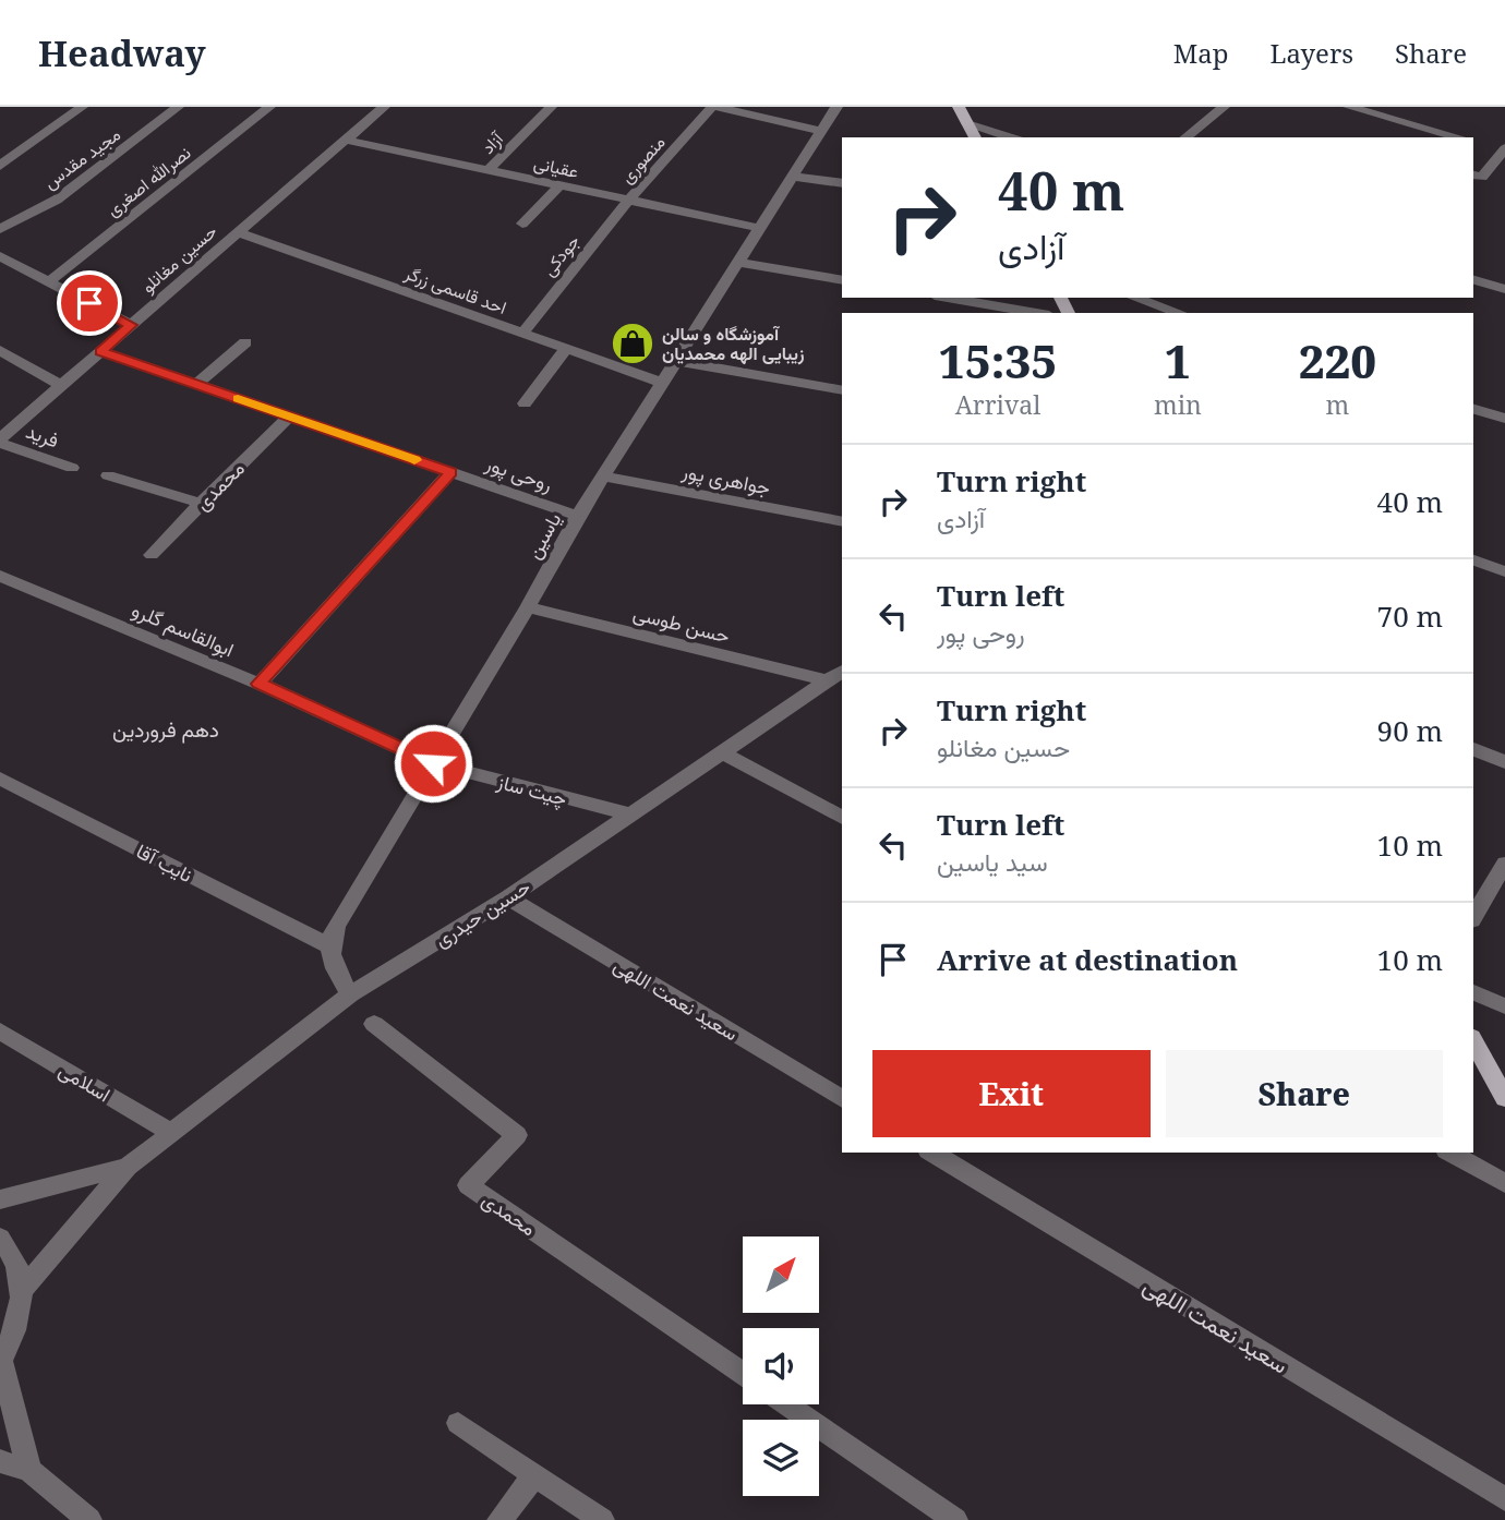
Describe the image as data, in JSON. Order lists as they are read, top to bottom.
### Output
{
  "streets": {
    "street": [
      "آزاد",
      "مجید مقدس",
      "منصوری",
      "عقیانی",
      "نصرالله اصغری",
      "جودکی",
      "حسین مغانلو",
      "احد قاسمی زرگر",
      "فرید",
      "روحی پور",
      "جواهری پور",
      "محمدی",
      "یاسین",
      "حسن طوسی",
      "ابوالقاسم گلرو",
      "چیت ساز",
      "نایب آقا",
      "حسین حیدری",
      "سعید نعمت اللهی",
      "اسلامی"
    ]
  },
  "crossings": [
    ["آزاد", "عقیانی"],
    ["منصوری", "عقیانی"],
    ["منصوری", "جودکی"],
    ["منصوری", "یاسین"],
    ["عقیانی", "جودکی"],
    ["عقیانی", "حسین مغانلو"],
    ["عقیانی", "یاسین"],
    ["جودکی", "احد قاسمی زرگر"],
    ["حسین مغانلو", "احد قاسمی زرگر"],
    ["حسین مغانلو", "فرید"],
    ["حسین مغانلو", "روحی پور"],
    ["احد قاسمی زرگر", "یاسین"],
    ["روحی پور", "محمدی"],
    ["روحی پور", "یاسین"],
    ["جواهری پور", "یاسین"],
    ["یاسین", "حسن طوسی"],
    ["یاسین", "ابوالقاسم گلرو"],
    ["یاسین", "چیت ساز"],
    ["یاسین", "نایب آقا"],
    ["حسن طوسی", "حسین حیدری"],
    ["ابوالقاسم گلرو", "چیت ساز"],
    ["چیت ساز", "حسین حیدری"],
    ["حسین حیدری", "سعید نعمت اللهی"],
    ["حسین حیدری", "اسلامی"]
  ],
  "districts": ["دهم فروردین"],
  "places": {
    "shop": ["آموزشگاه و سالن زیبایی الهه محمدیان"]
  },
  "north": "top right",
  "page": {
    "header": "Headway",
    "nav": ["Map", "Layers", "Share"],
    "turn": ["40 m", "آزادی"],
    "eta": [
      "15:35",
      "Arrival",
      "1",
      "min",
      "220",
      "m"
    ],
    "list": [
      {
        "name": "Turn right",
        "note": "آزادی",
        "value": "40 m"
      },
      {
        "name": "Turn left",
        "note": "روحی پور",
        "value": "70 m"
      },
      {
        "name": "Turn right",
        "note": "حسین مغانلو",
        "value": "90 m"
      },
      {
        "name": "Turn left",
        "note": "سید یاسین",
        "value": "10 m"
      },
      {
        "name": "Arrive at destination",
        "value": "10 m"
      }
    ],
    "buttons": ["Exit", "Share"]
  }
}
